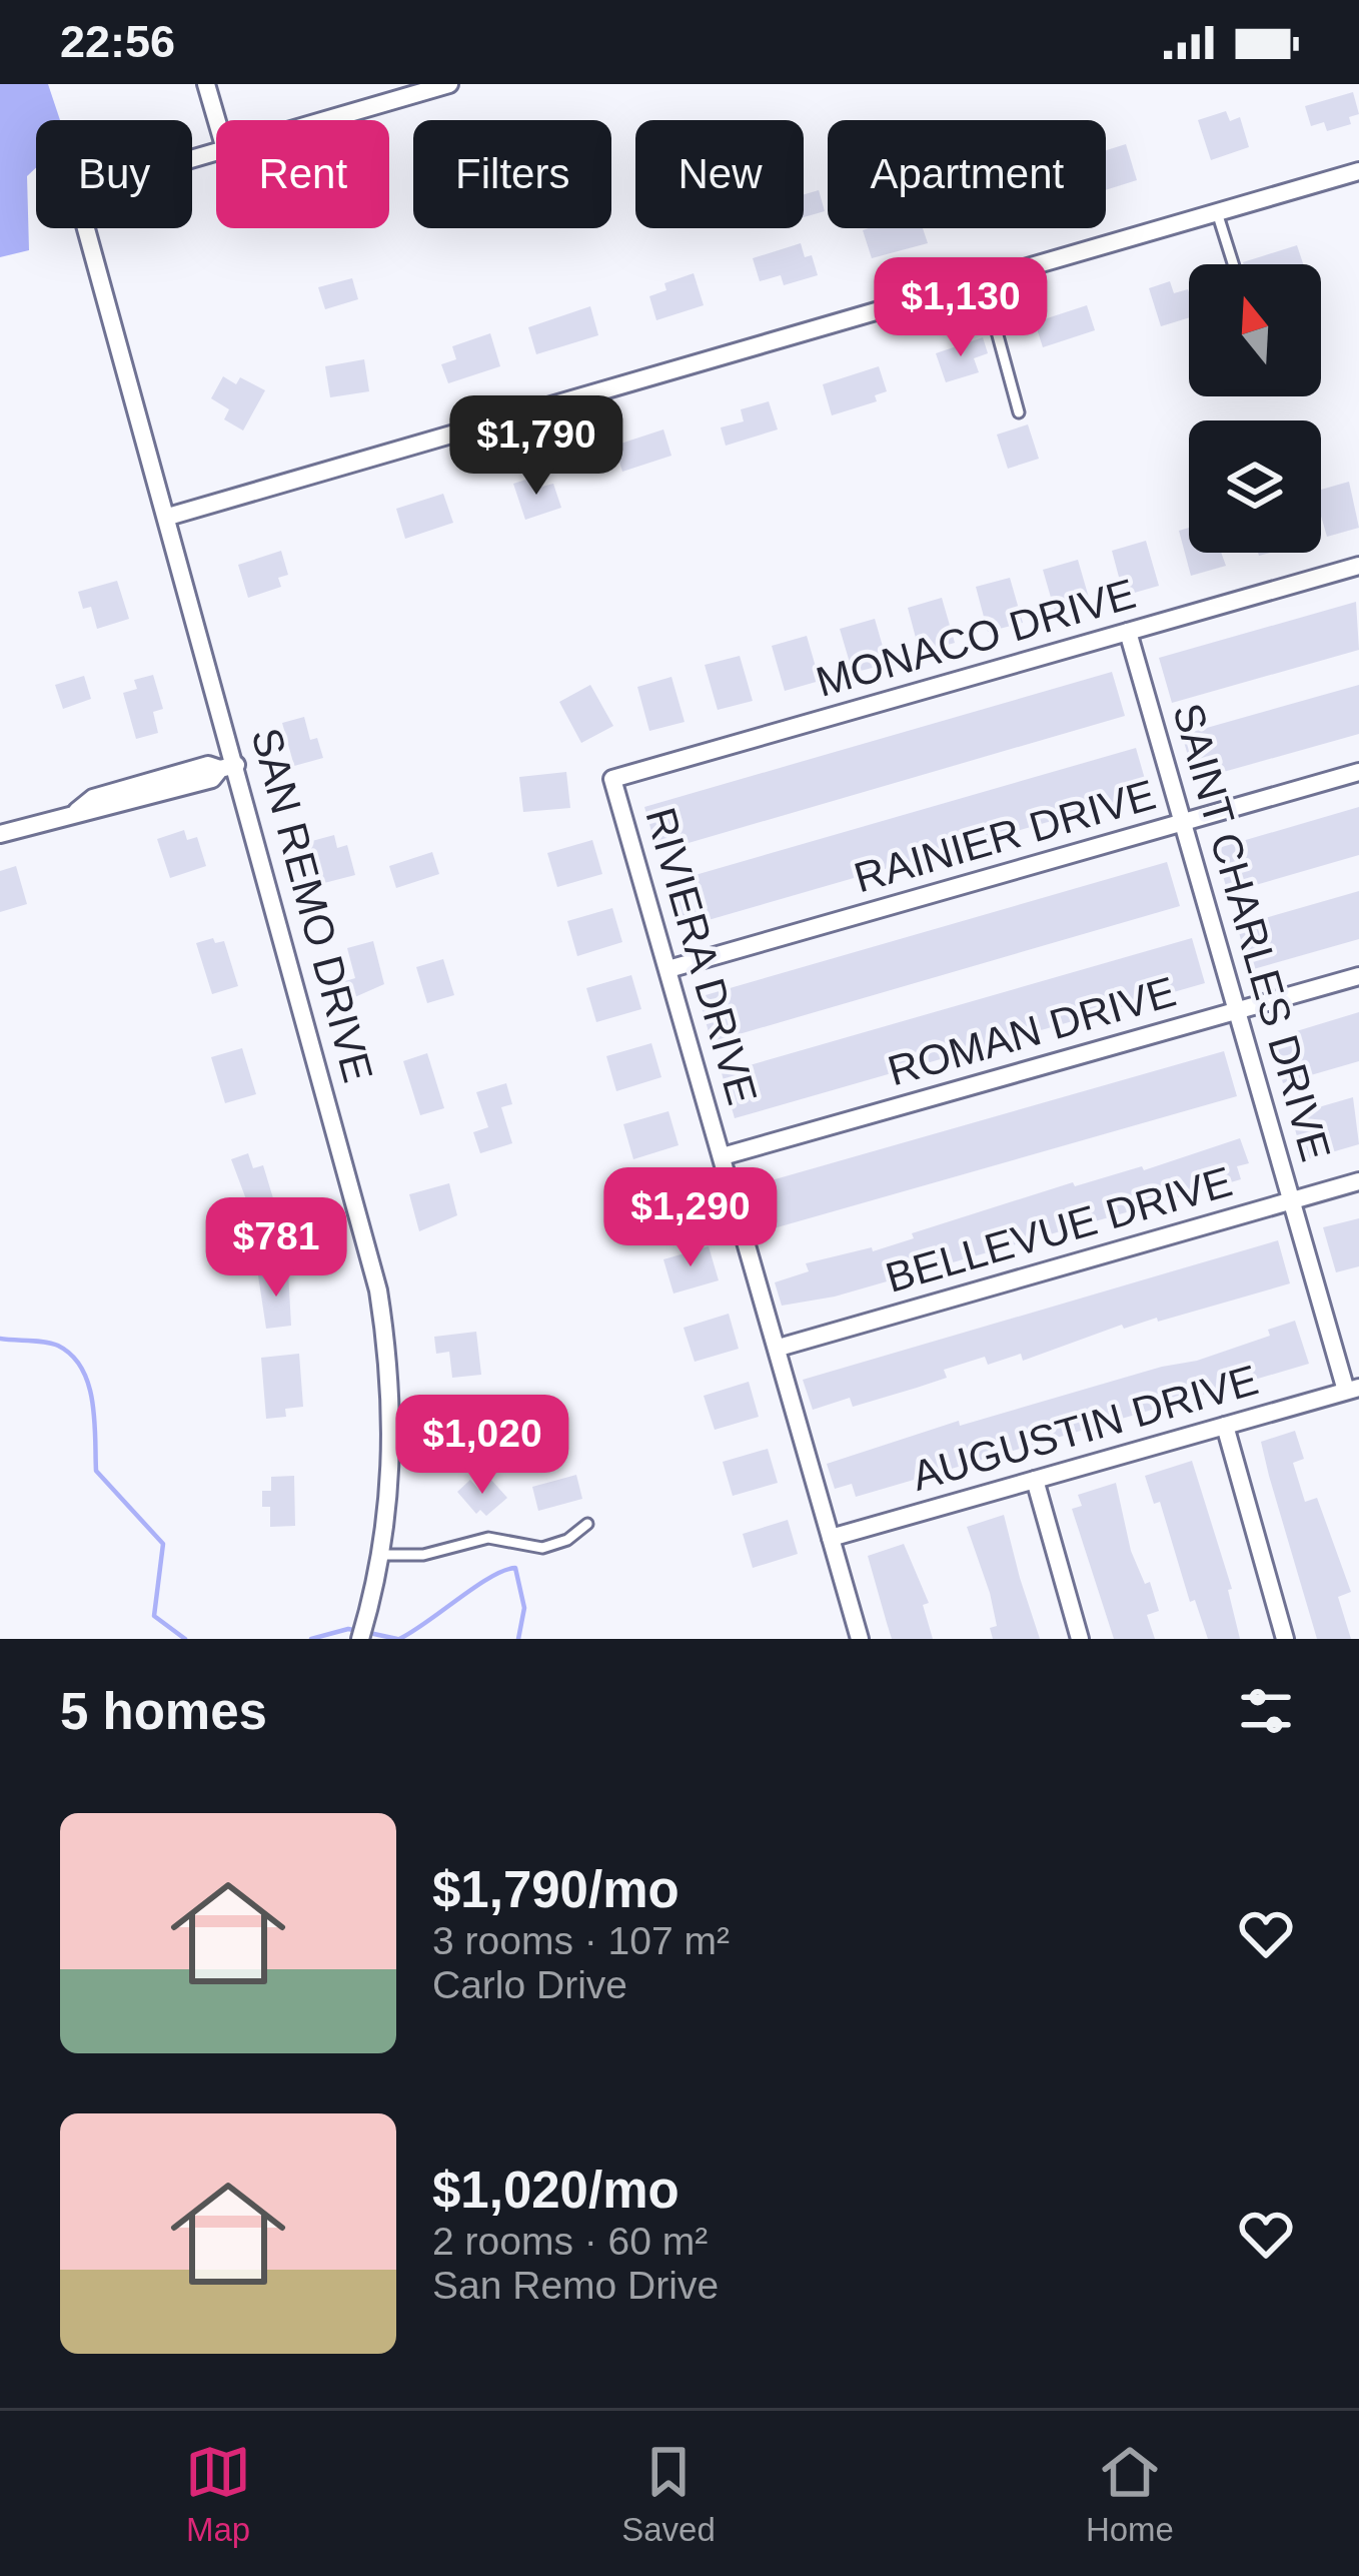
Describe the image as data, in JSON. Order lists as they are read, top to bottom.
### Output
{
  "streets": {
    "street": [
      "MONACO DRIVE",
      "RAINIER DRIVE",
      "SAN REMO DRIVE",
      "SAINT CHARLES DRIVE",
      "RIVIERA DRIVE",
      "ROMAN DRIVE",
      "BELLEVUE DRIVE",
      "AUGUSTIN DRIVE"
    ]
  },
  "crossings": [
    ["MONACO DRIVE", "SAINT CHARLES DRIVE"],
    ["MONACO DRIVE", "RIVIERA DRIVE"],
    ["RAINIER DRIVE", "SAINT CHARLES DRIVE"],
    ["RAINIER DRIVE", "RIVIERA DRIVE"],
    ["SAINT CHARLES DRIVE", "ROMAN DRIVE"],
    ["SAINT CHARLES DRIVE", "BELLEVUE DRIVE"],
    ["SAINT CHARLES DRIVE", "AUGUSTIN DRIVE"],
    ["RIVIERA DRIVE", "ROMAN DRIVE"],
    ["RIVIERA DRIVE", "BELLEVUE DRIVE"],
    ["RIVIERA DRIVE", "AUGUSTIN DRIVE"]
  ],
  "north": "top",
  "page": {
    "status": "22:56",
    "chip": [
      "Buy",
      "Rent",
      "Filters",
      "New",
      "Apartment"
    ],
    "price": [
      "$1,130",
      "$1,790",
      "$1,290",
      "$781",
      "$1,020"
    ],
    "heading": "5 homes",
    "list": [
      {
        "name": "$1,790/mo",
        "note": "3 rooms · 107 m² · Carlo Drive"
      },
      {
        "name": "$1,020/mo",
        "note": "2 rooms · 60 m² · San Remo Drive"
      }
    ],
    "tabs": ["Map", "Saved", "Home"]
  }
}
